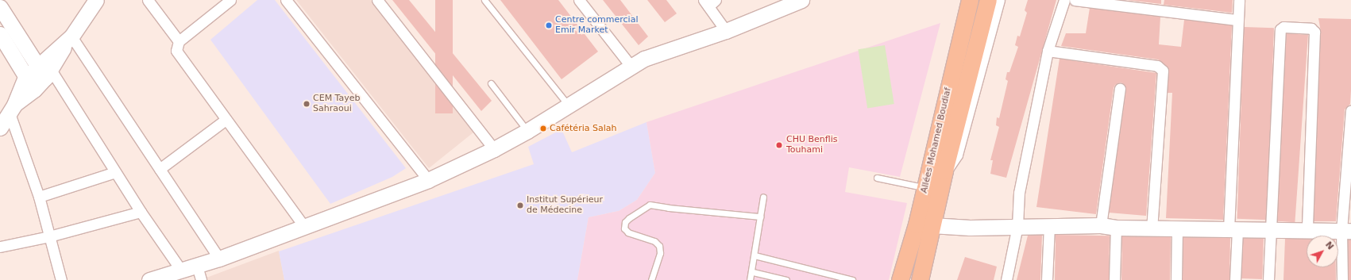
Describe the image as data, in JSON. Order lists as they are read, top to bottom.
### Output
{
  "streets": {
    "main road": ["Allées Mohamed Boudiaf"]
  },
  "places": [
    "Centre commercial Emir Market",
    "CEM Tayeb Sahraoui",
    "Cafétéria Salah",
    "CHU Benflis Touhami",
    "Institut Supérieur de Médecine"
  ],
  "north": "top right"
}
